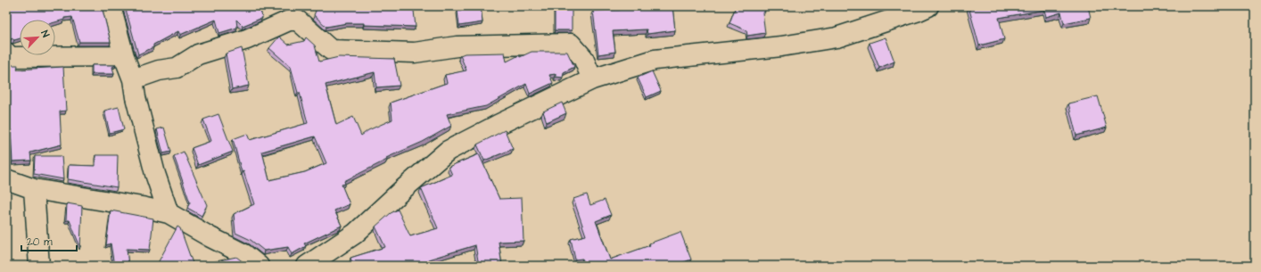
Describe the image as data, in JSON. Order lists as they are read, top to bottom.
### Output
{
  "scale_bar": "20 m",
  "north": "top right"
}
